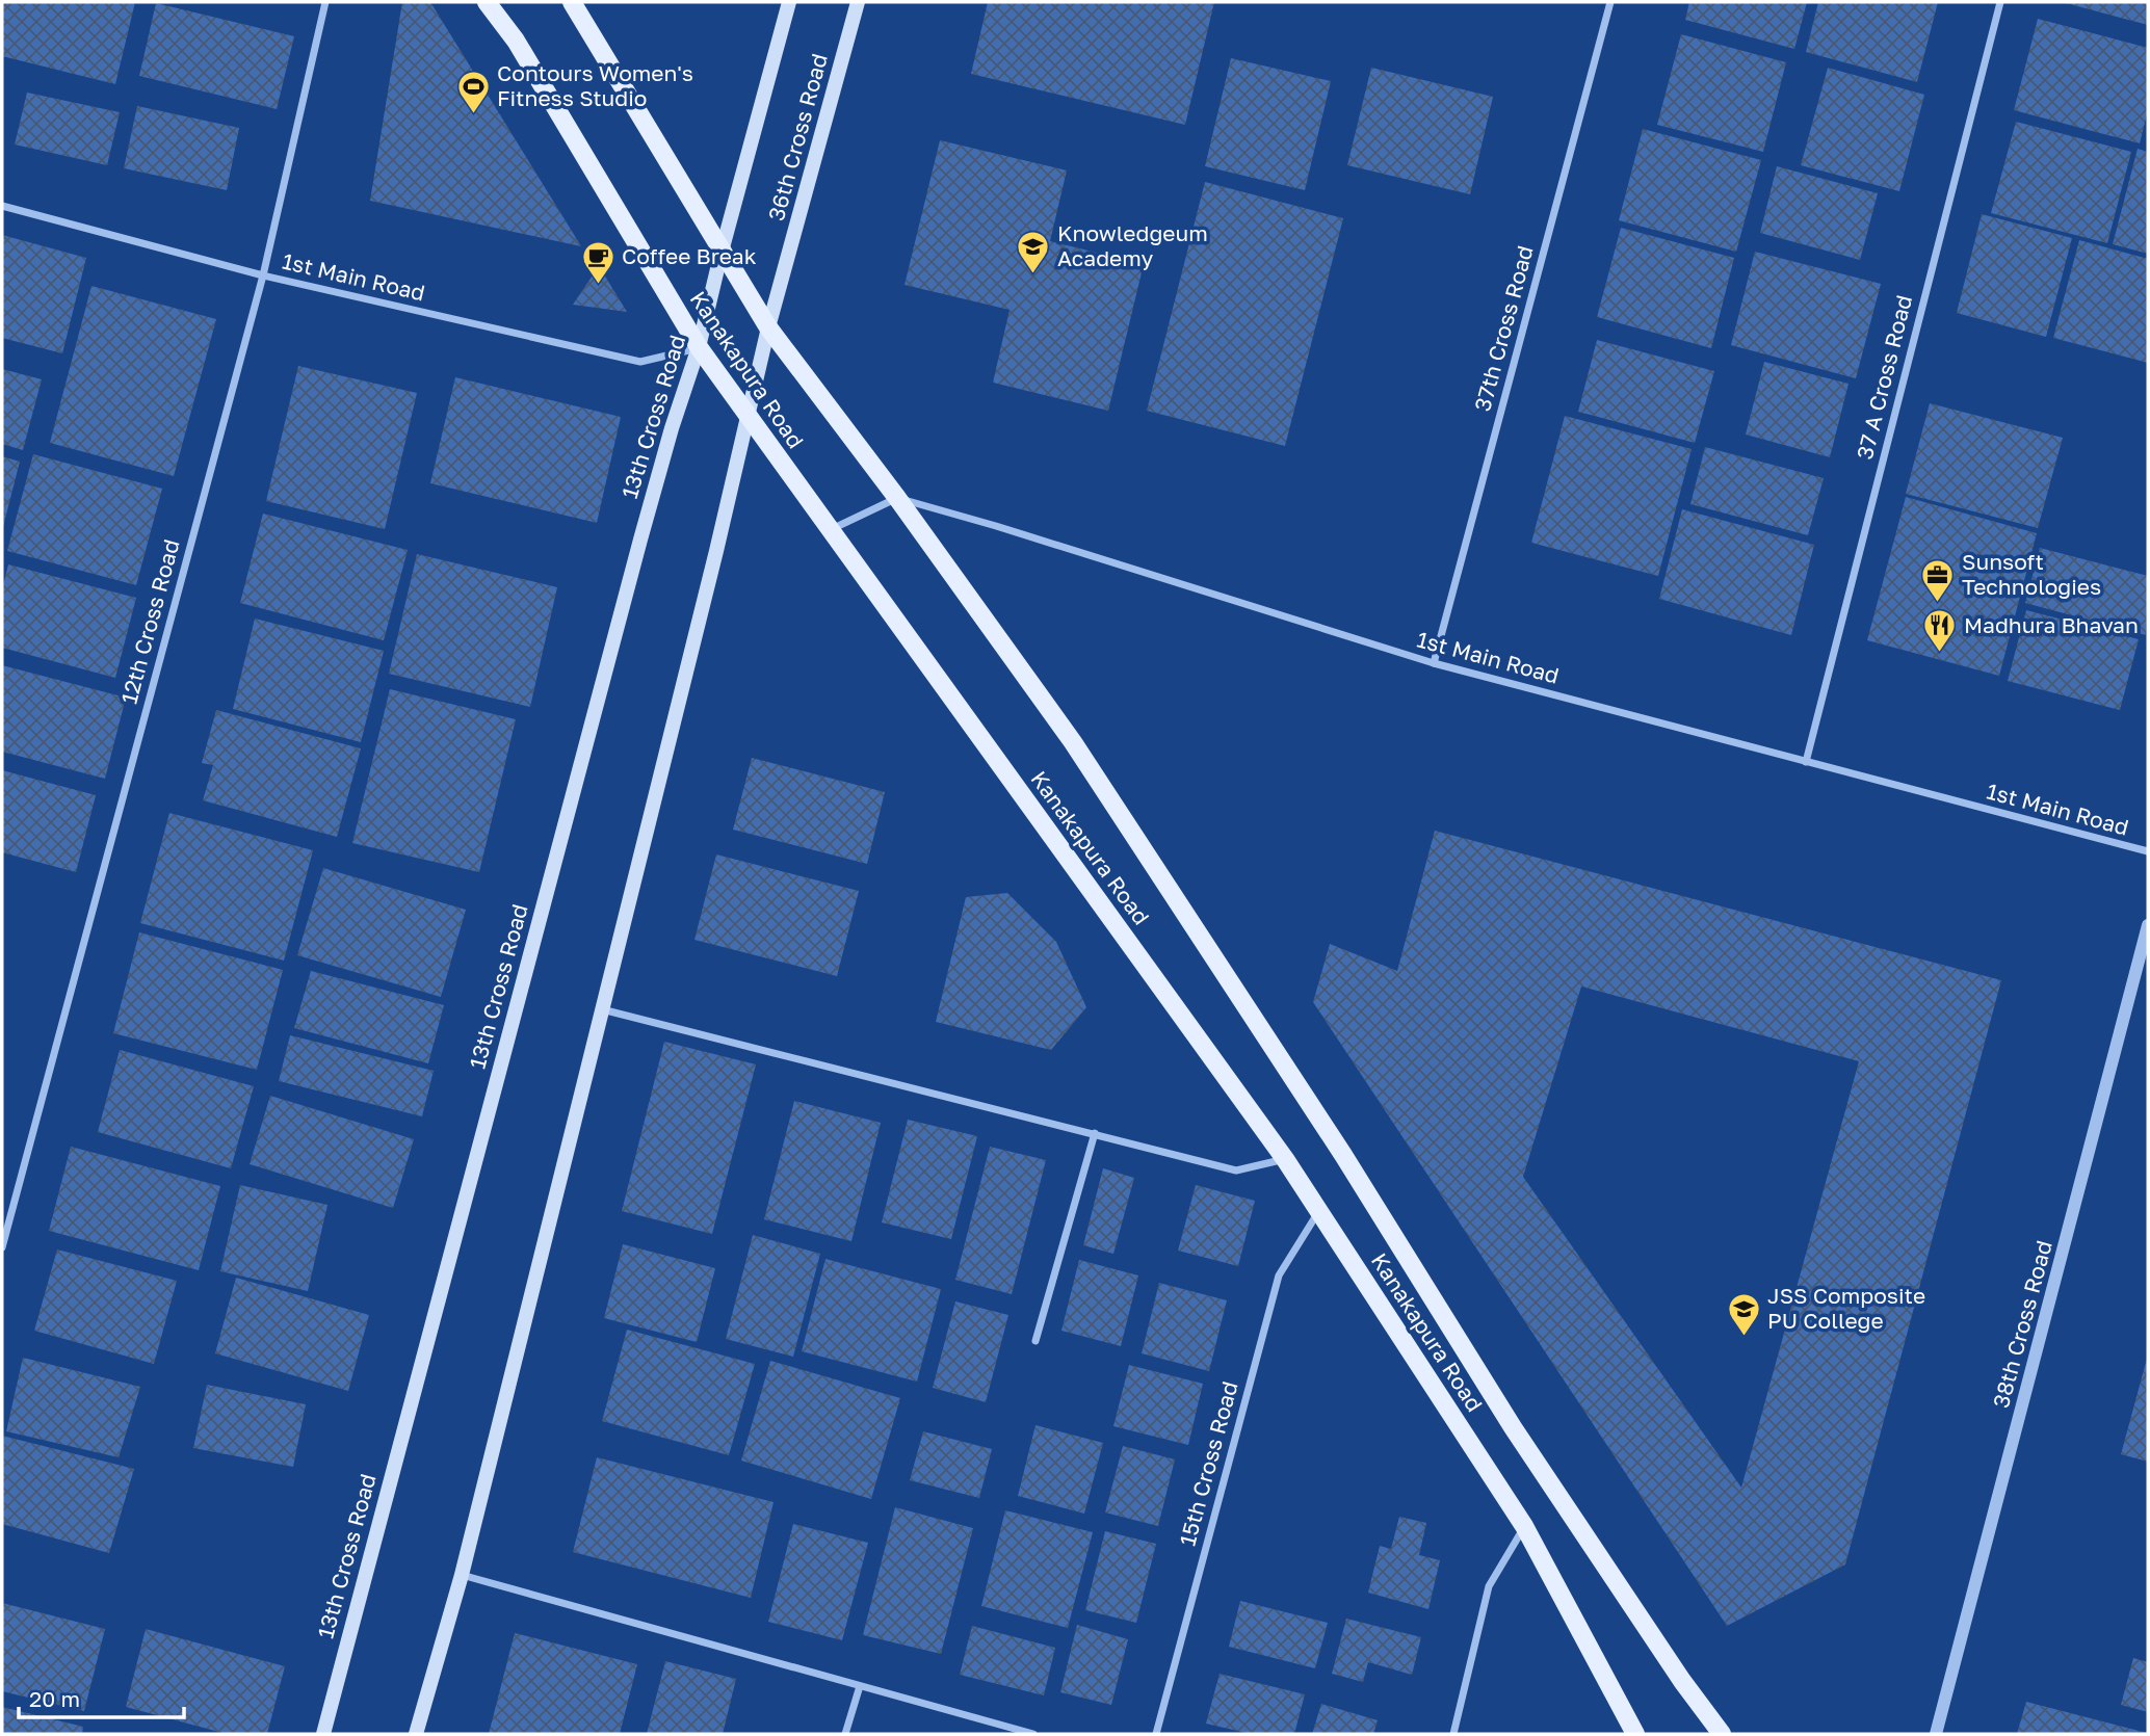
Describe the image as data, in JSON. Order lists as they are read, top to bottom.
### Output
{
  "streets": {
    "main road": ["36th Cross Road", "Kanakapura Road", "13th Cross Road"],
    "street": [
      "1st Main Road",
      "37th Cross Road",
      "37 A Cross Road",
      "12th Cross Road",
      "38th Cross Road",
      "15th Cross Road"
    ]
  },
  "crossings": [
    ["36th Cross Road", "Kanakapura Road"],
    ["36th Cross Road", "13th Cross Road"],
    ["1st Main Road", "37th Cross Road"],
    ["1st Main Road", "Kanakapura Road"],
    ["1st Main Road", "37 A Cross Road"],
    ["1st Main Road", "13th Cross Road"],
    ["1st Main Road", "12th Cross Road"],
    ["Kanakapura Road", "13th Cross Road"],
    ["Kanakapura Road", "15th Cross Road"]
  ],
  "places": {
    "sports": ["Contours Women's Fitness Studio"],
    "school or university": ["Knowledgeum Academy", "JSS Composite PU College"],
    "cafe": ["Coffee Break"],
    "office": ["Sunsoft Technologies"],
    "restaurant": ["Madhura Bhavan"]
  },
  "scale_bar": "20 m"
}
